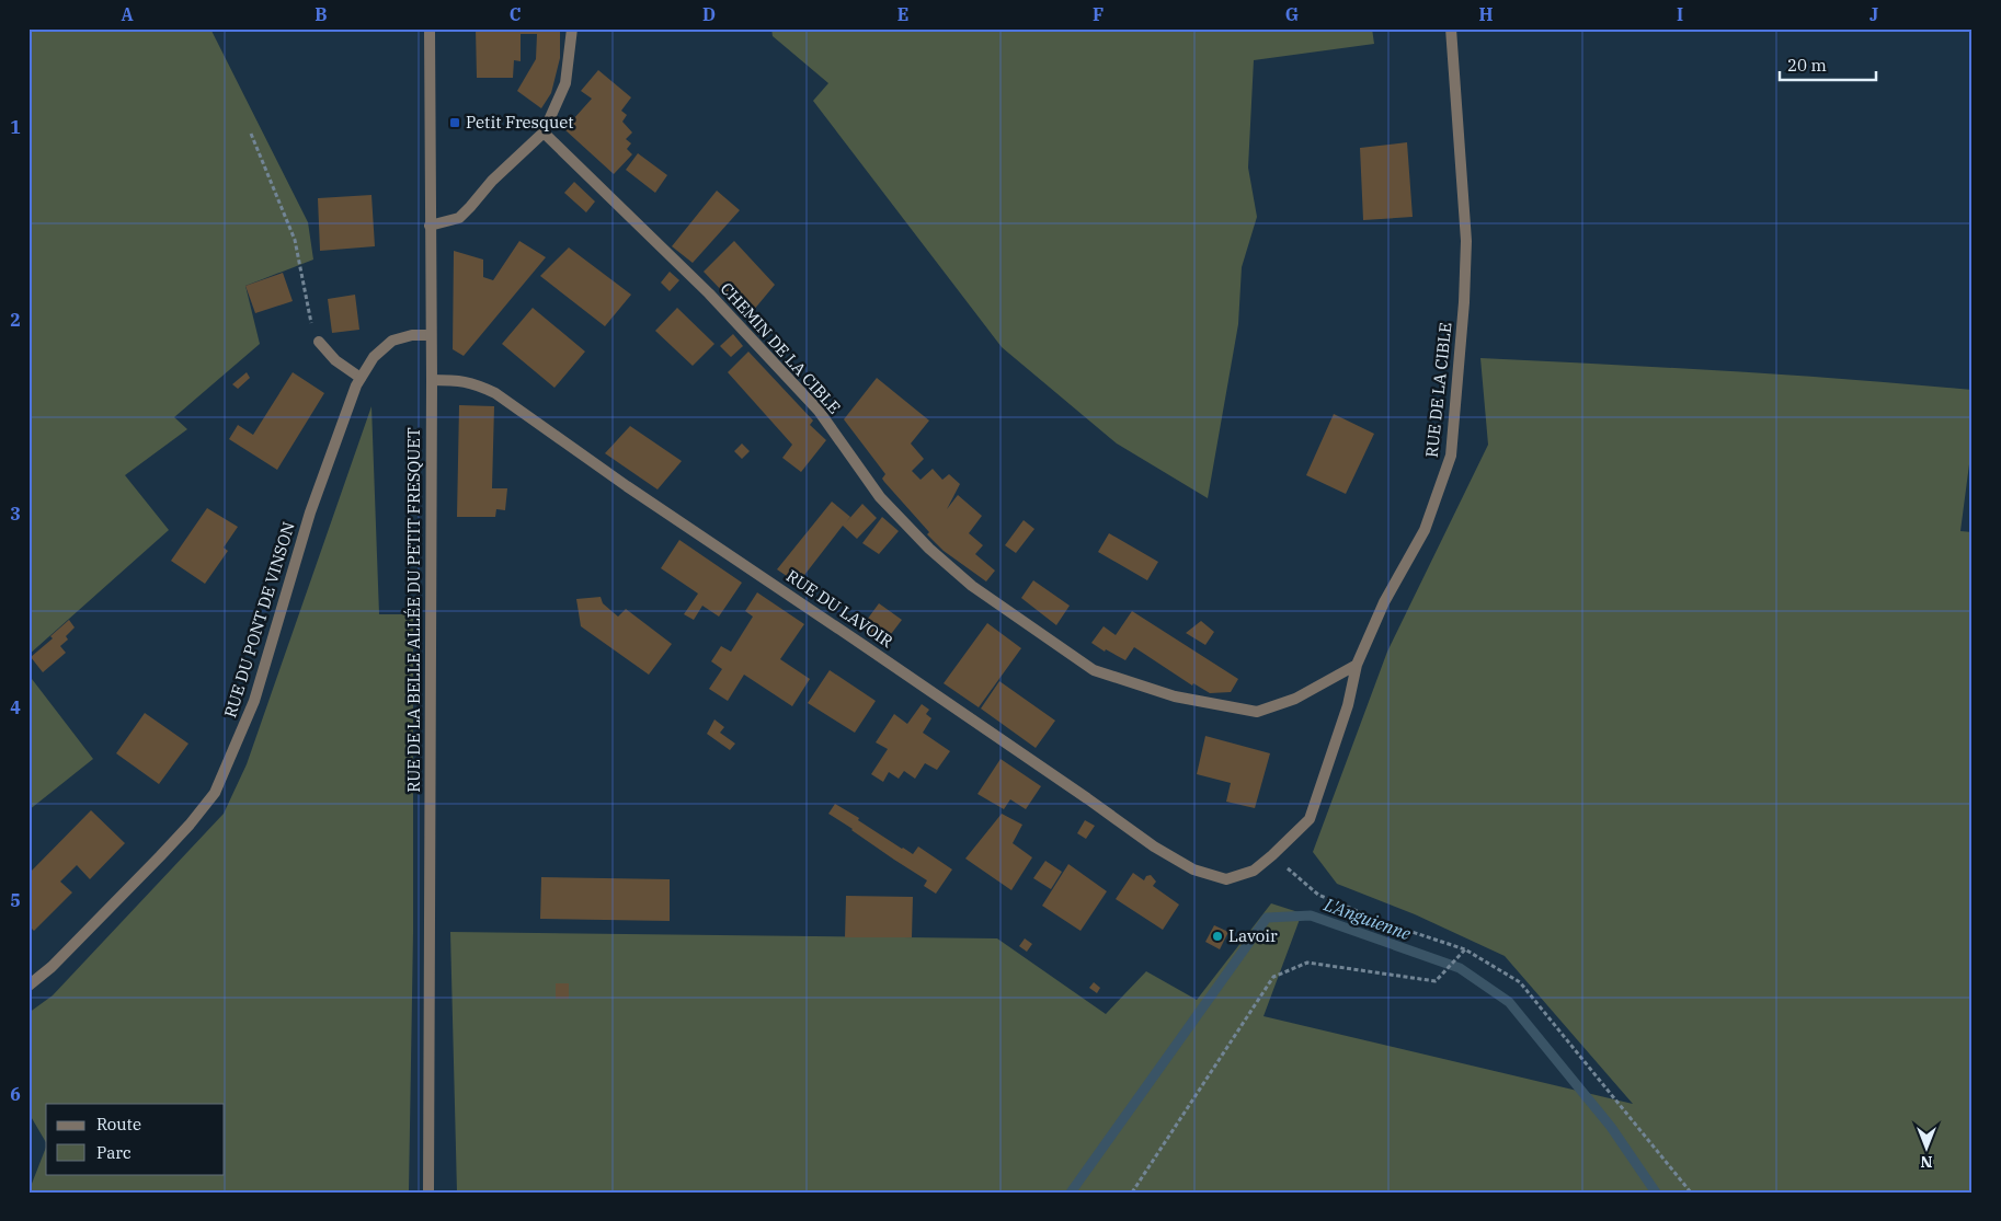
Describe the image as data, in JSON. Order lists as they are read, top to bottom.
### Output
{
  "streets": {
    "street": [
      "CHEMIN DE LA CIBLE",
      "RUE DE LA CIBLE",
      "RUE DU LAVOIR",
      "RUE DE LA BELLE ALLÉE DU PETIT FRESQUET",
      "RUE DU PONT DE VINSON"
    ]
  },
  "crossings": [
    ["CHEMIN DE LA CIBLE", "RUE DE LA CIBLE"],
    ["RUE DE LA CIBLE", "RUE DU LAVOIR"],
    ["RUE DU LAVOIR", "RUE DE LA BELLE ALLÉE DU PETIT FRESQUET"],
    ["RUE DE LA BELLE ALLÉE DU PETIT FRESQUET", "RUE DU PONT DE VINSON"]
  ],
  "water": ["L'Anguienne"],
  "places": {
    "transit": ["Petit Fresquet"],
    "other": ["Lavoir"]
  },
  "legend": ["Route", "Parc"],
  "scale_bar": "20 m",
  "north": "bottom",
  "grid": {
    "columns": [
      "A",
      "B",
      "C",
      "D",
      "E",
      "F",
      "G",
      "H",
      "I",
      "J"
    ],
    "rows": [
      "1",
      "2",
      "3",
      "4",
      "5",
      "6"
    ]
  }
}
